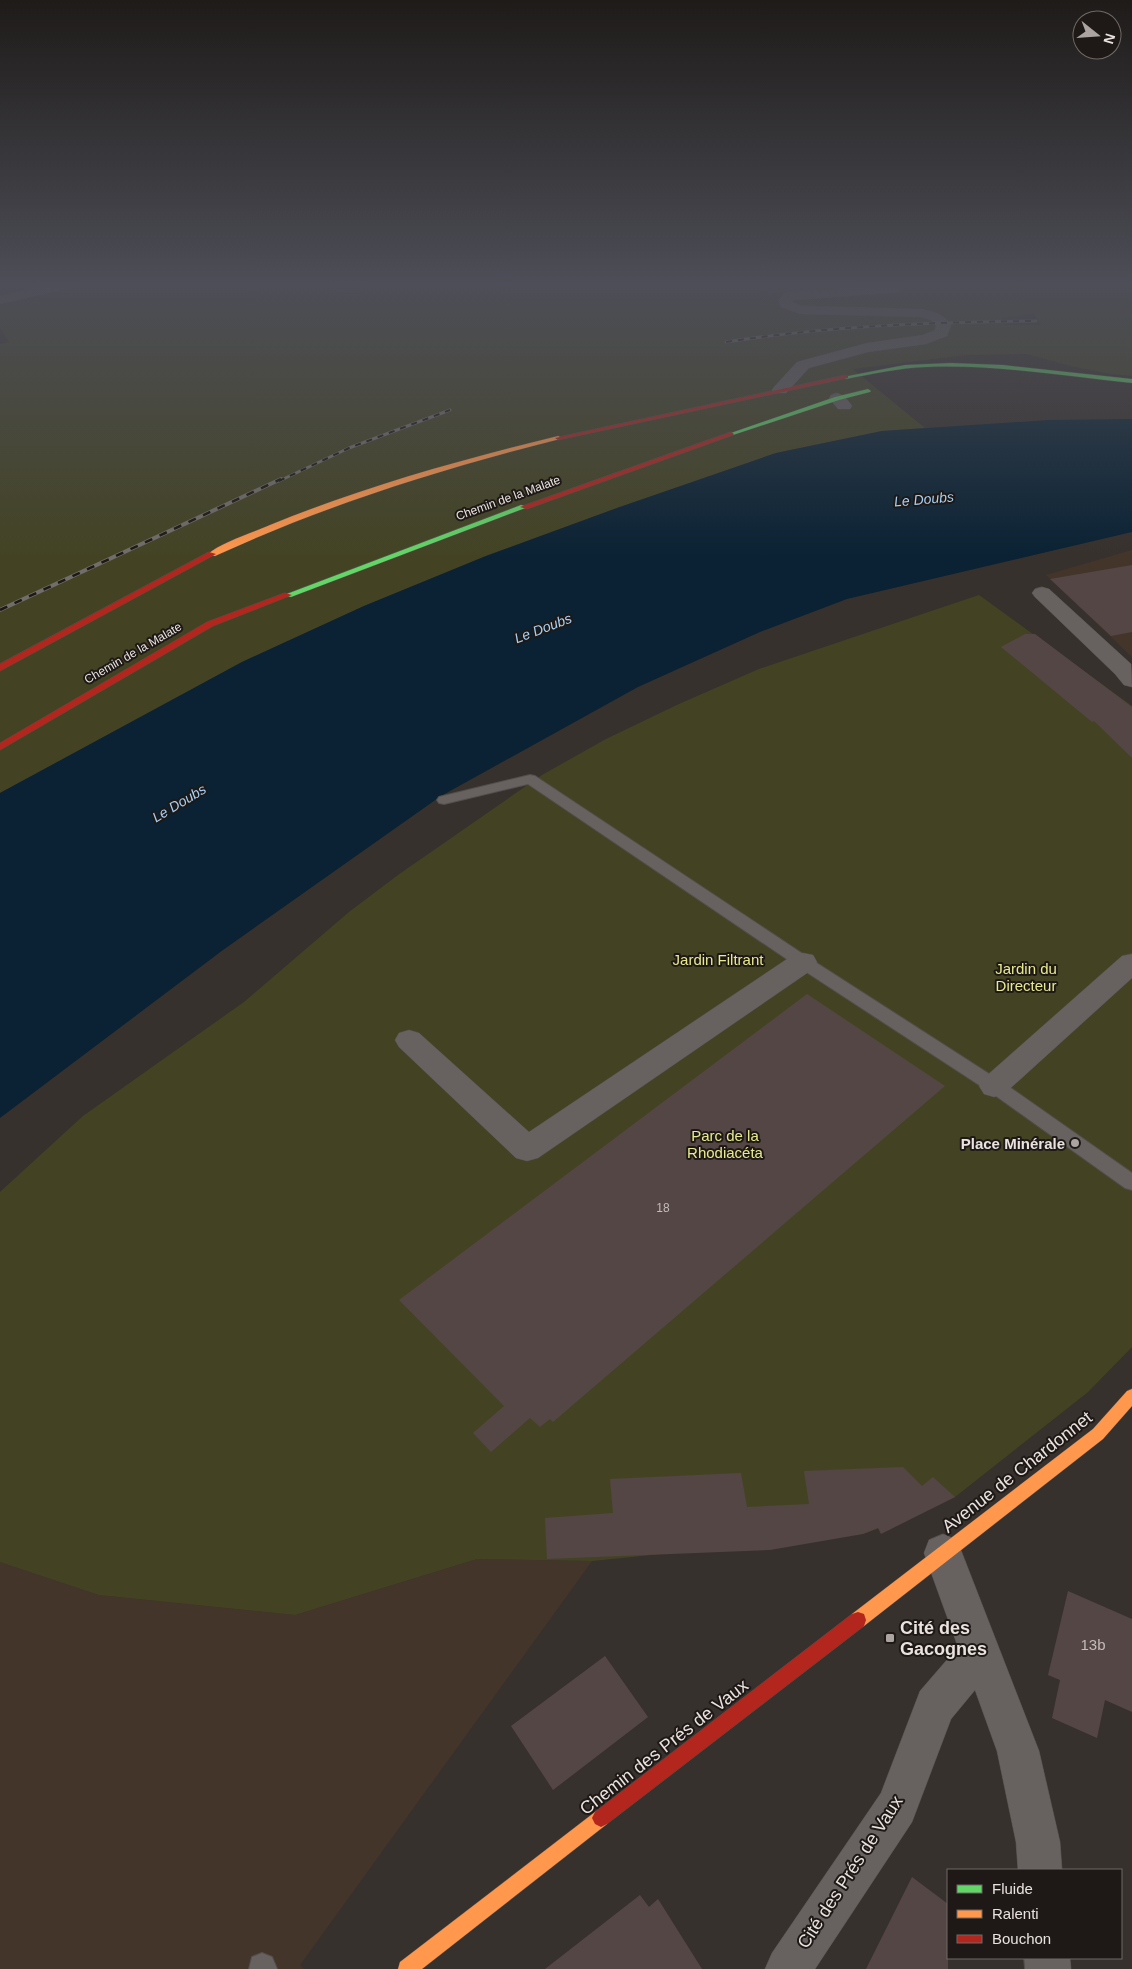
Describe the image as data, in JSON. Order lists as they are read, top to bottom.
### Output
{
  "streets": {
    "street": [
      "Chemin de la Malate",
      "Avenue de Chardonnet",
      "Chemin des Prés de Vaux",
      "Cité des Prés de Vaux"
    ]
  },
  "crossings": [
    ["Avenue de Chardonnet", "Chemin des Prés de Vaux"]
  ],
  "water": ["Le Doubs"],
  "parks": ["Jardin Filtrant", "Jardin du Directeur", "Parc de la Rhodiacéta"],
  "places": {
    "other": ["Place Minérale"],
    "transit": ["Cité des Gacognes"]
  },
  "house_numbers": ["18", "13b"],
  "legend": ["Fluide", "Ralenti", "Bouchon"],
  "north": "right"
}
